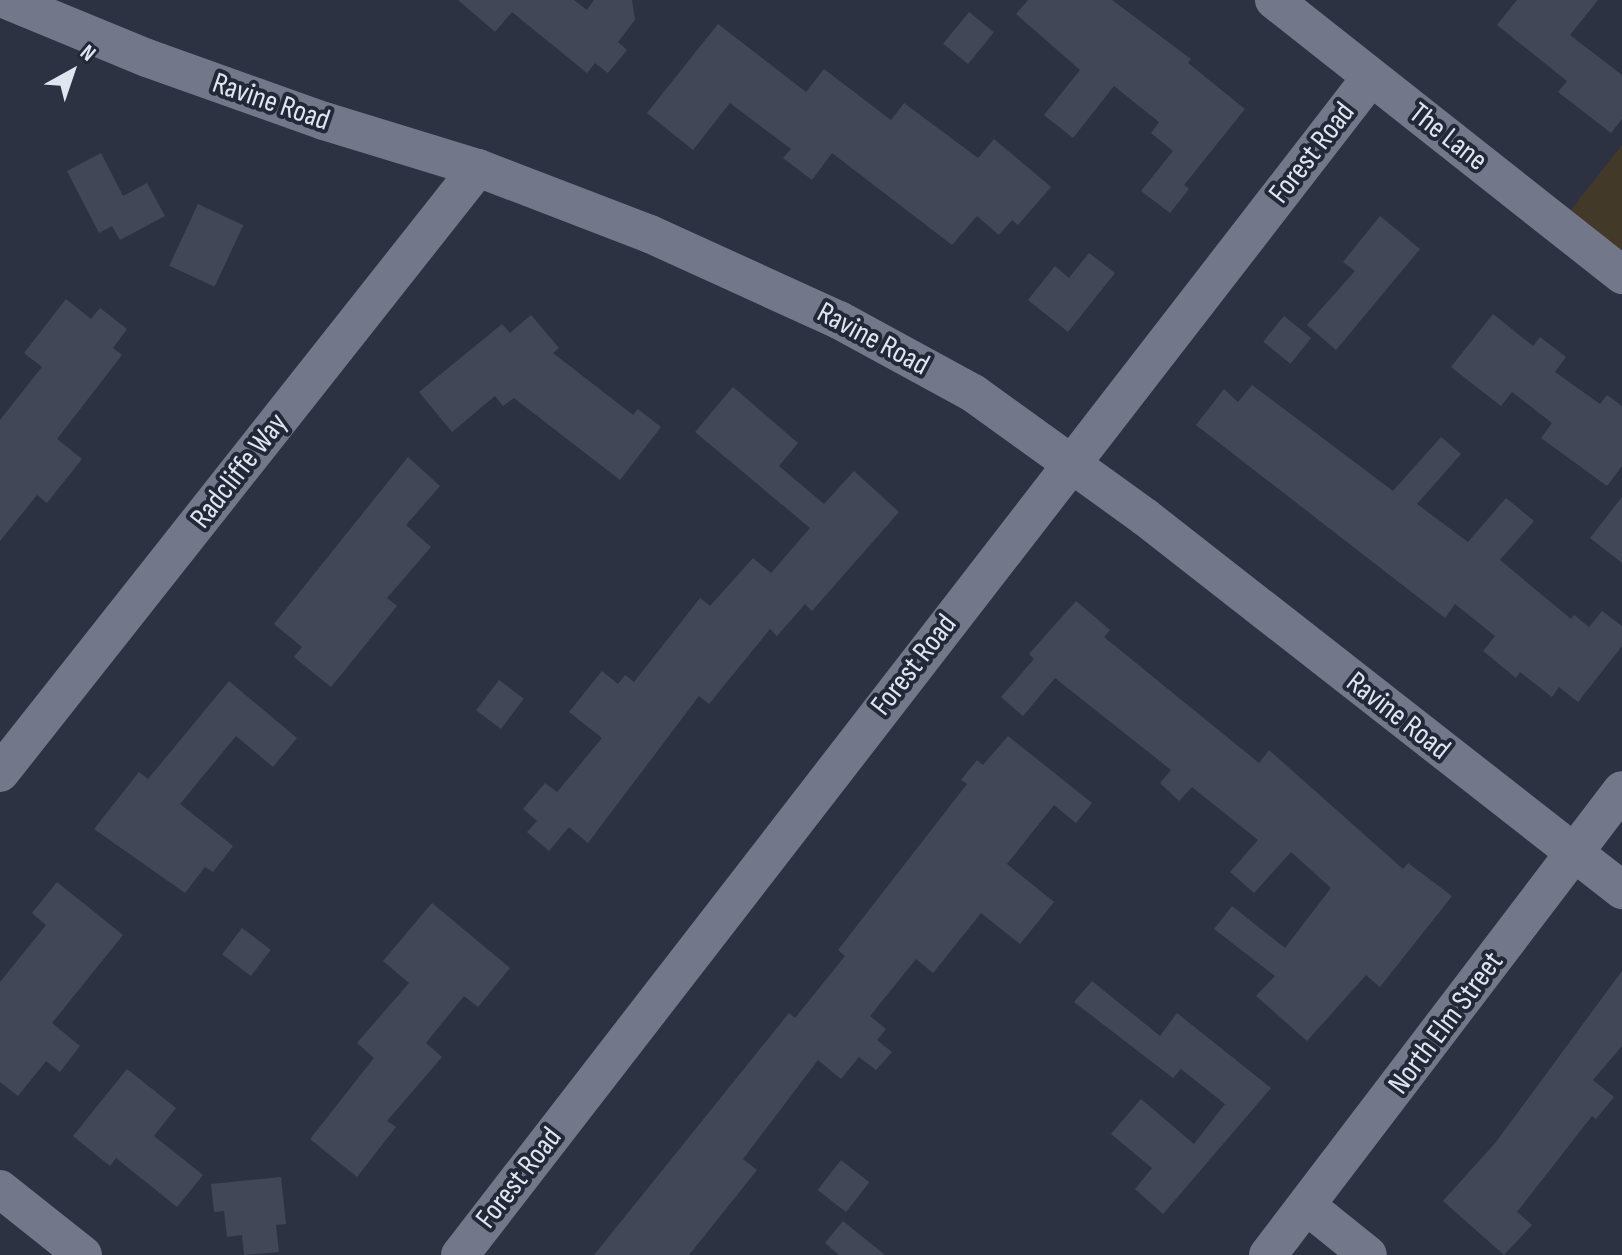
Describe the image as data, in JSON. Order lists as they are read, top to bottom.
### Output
{
  "streets": {
    "street": [
      "Ravine Road",
      "The Lane",
      "Forest Road",
      "Radcliffe Way",
      "North Elm Street"
    ]
  },
  "crossings": [
    ["Ravine Road", "Forest Road"],
    ["Ravine Road", "Radcliffe Way"],
    ["Ravine Road", "North Elm Street"],
    ["The Lane", "Forest Road"]
  ],
  "north": "top right"
}
